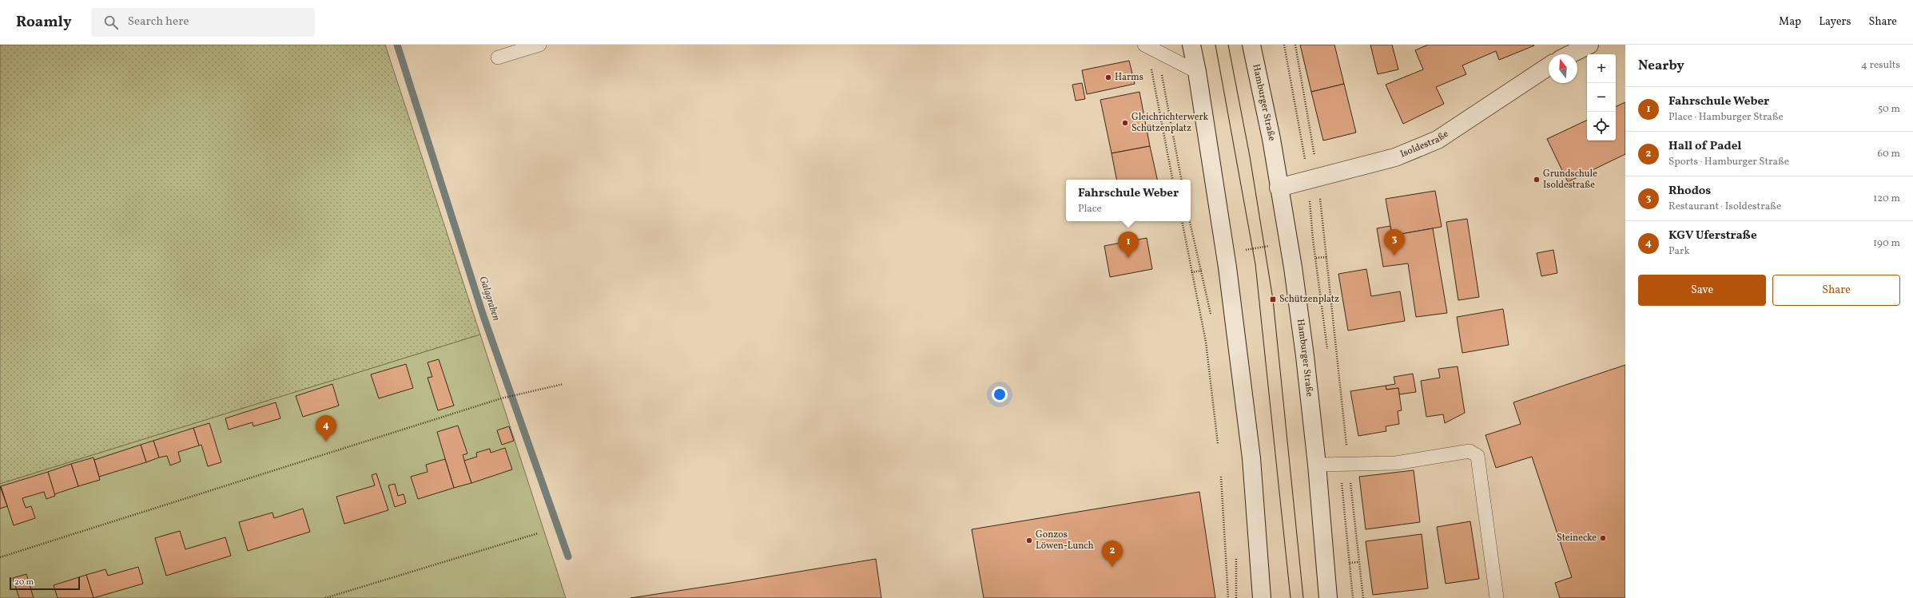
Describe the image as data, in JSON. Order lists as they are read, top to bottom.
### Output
{
  "streets": {
    "main road": ["Hamburger Straße", "Isoldestraße"]
  },
  "crossings": [
    ["Hamburger Straße", "Isoldestraße"]
  ],
  "water": ["Galggraben"],
  "places": {
    "other": [
      "Harms",
      "Gleichrichterwerk Schützenplatz",
      "Grundschule Isoldestraße",
      "Steinecke",
      "Gonzos Löwen-Lunch"
    ],
    "transit": ["Schützenplatz"]
  },
  "scale_bar": "20 m",
  "north": "top",
  "page": {
    "header": "Roamly",
    "search": "Search here",
    "nav": ["Map", "Layers", "Share"],
    "heading": ["Nearby", "4 results"],
    "map_buttons": ["+", "−"],
    "list": [
      {
        "mark": "1",
        "name": "Fahrschule Weber",
        "note": "Place · Hamburger Straße",
        "value": "50 m"
      },
      {
        "mark": "2",
        "name": "Hall of Padel",
        "note": "Sports · Hamburger Straße",
        "value": "60 m"
      },
      {
        "mark": "3",
        "name": "Rhodos",
        "note": "Restaurant · Isoldestraße",
        "value": "120 m"
      },
      {
        "mark": "4",
        "name": "KGV Uferstraße",
        "note": "Park",
        "value": "190 m"
      }
    ],
    "popup": ["Fahrschule Weber", "Place"],
    "pins": [
      "3",
      "1",
      "4",
      "2"
    ],
    "buttons": ["Save", "Share"],
    "scale": "20 m"
  }
}
